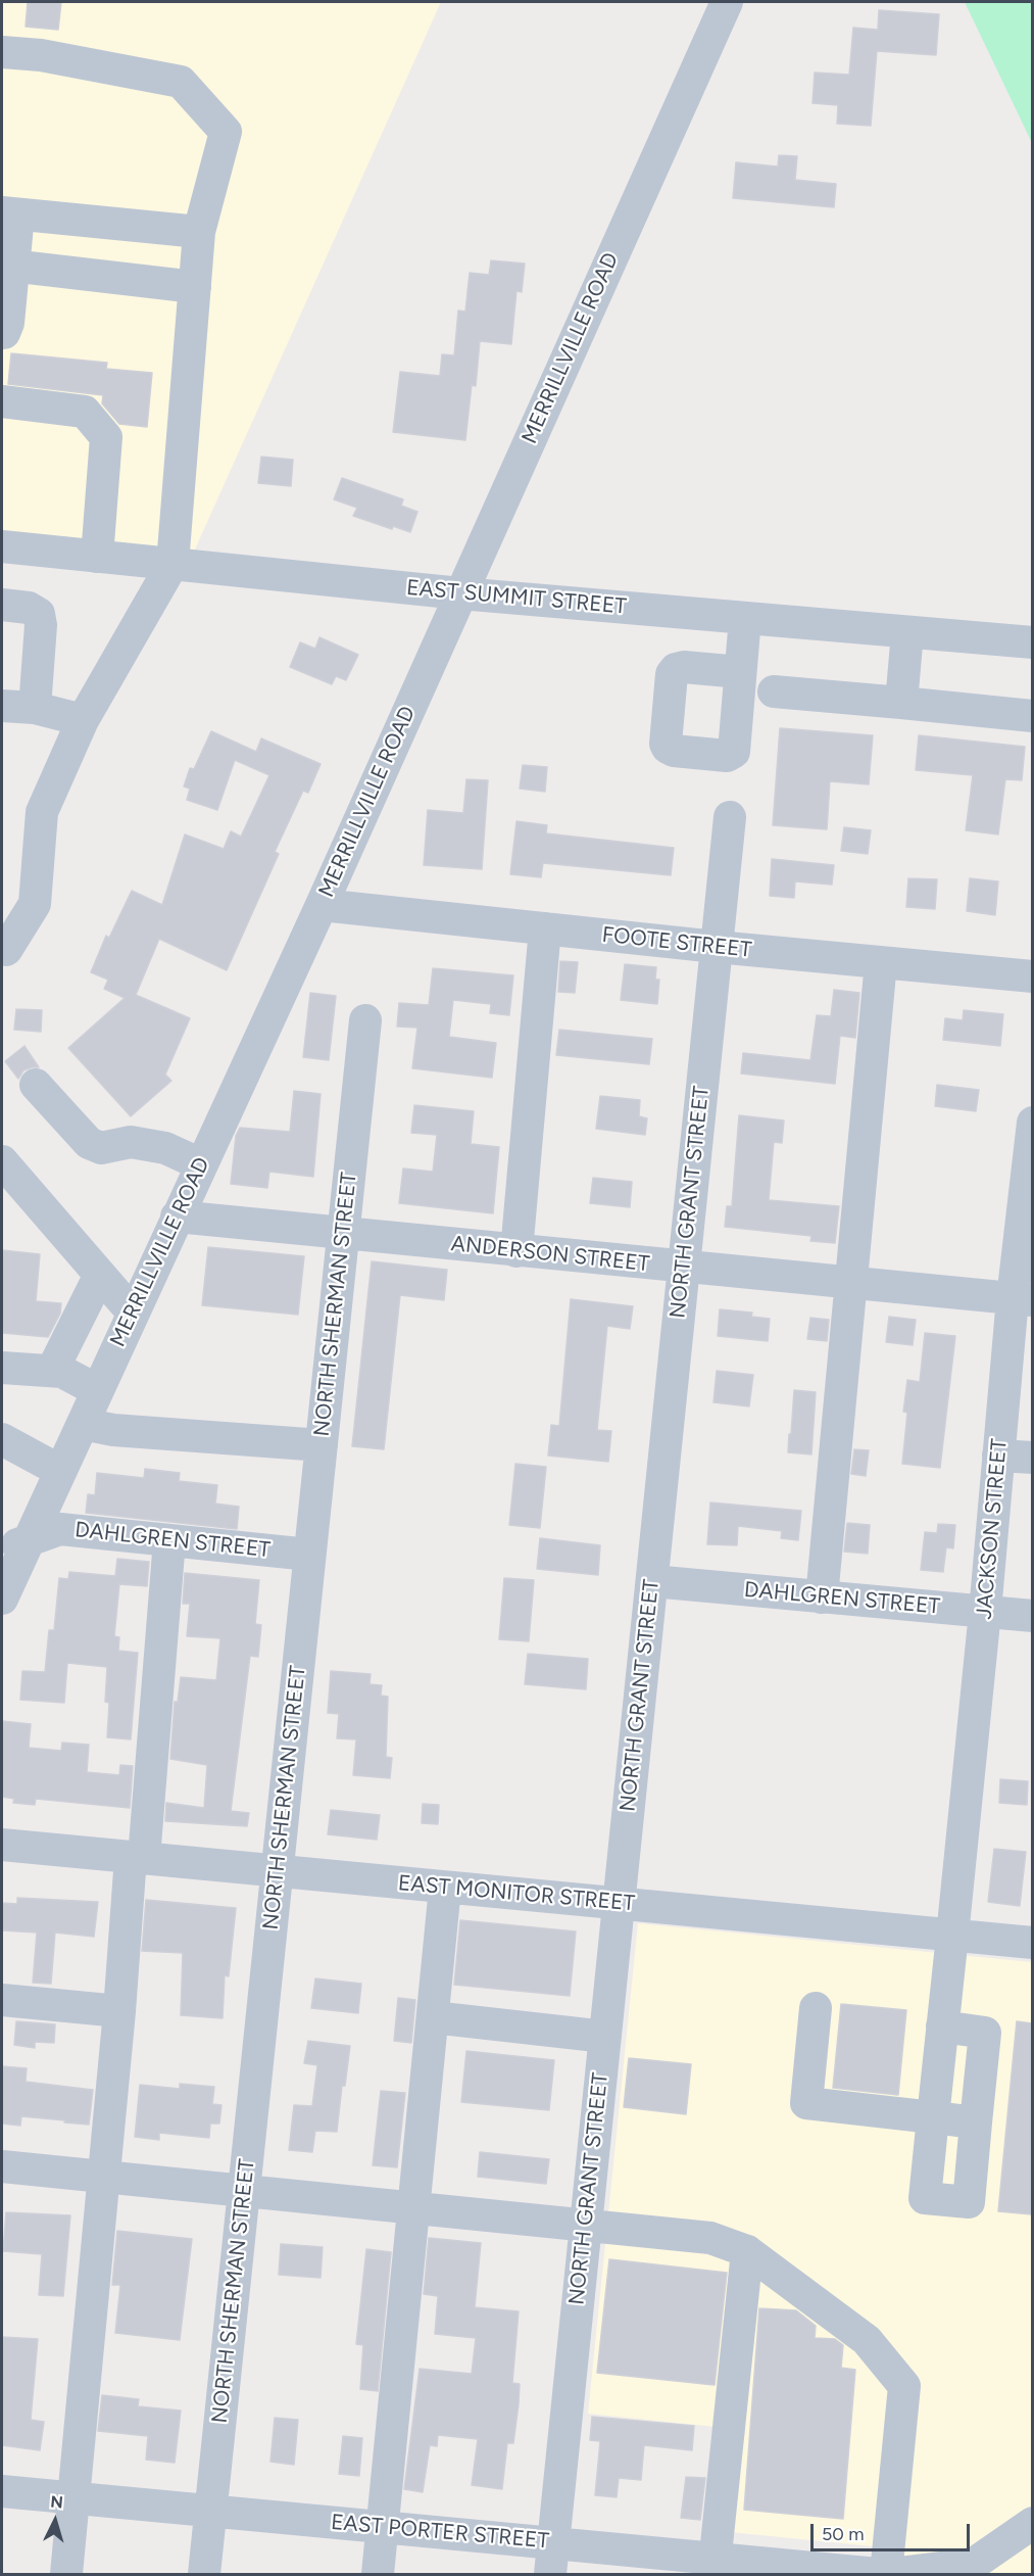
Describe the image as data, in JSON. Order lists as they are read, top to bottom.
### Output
{
  "streets": {
    "street": [
      "MERRILLVILLE ROAD",
      "EAST SUMMIT STREET",
      "FOOTE STREET",
      "NORTH GRANT STREET",
      "ANDERSON STREET",
      "NORTH SHERMAN STREET",
      "JACKSON STREET",
      "DAHLGREN STREET",
      "EAST MONITOR STREET",
      "EAST PORTER STREET"
    ]
  },
  "crossings": [
    ["MERRILLVILLE ROAD", "EAST SUMMIT STREET"],
    ["MERRILLVILLE ROAD", "FOOTE STREET"],
    ["MERRILLVILLE ROAD", "ANDERSON STREET"],
    ["MERRILLVILLE ROAD", "DAHLGREN STREET"],
    ["FOOTE STREET", "NORTH GRANT STREET"],
    ["NORTH GRANT STREET", "ANDERSON STREET"],
    ["NORTH GRANT STREET", "DAHLGREN STREET"],
    ["NORTH GRANT STREET", "EAST MONITOR STREET"],
    ["NORTH GRANT STREET", "EAST PORTER STREET"],
    ["ANDERSON STREET", "NORTH SHERMAN STREET"],
    ["ANDERSON STREET", "JACKSON STREET"],
    ["NORTH SHERMAN STREET", "DAHLGREN STREET"],
    ["NORTH SHERMAN STREET", "EAST MONITOR STREET"],
    ["NORTH SHERMAN STREET", "EAST PORTER STREET"],
    ["JACKSON STREET", "DAHLGREN STREET"],
    ["JACKSON STREET", "EAST MONITOR STREET"]
  ],
  "scale_bar": "50 m",
  "north": "top"
}
